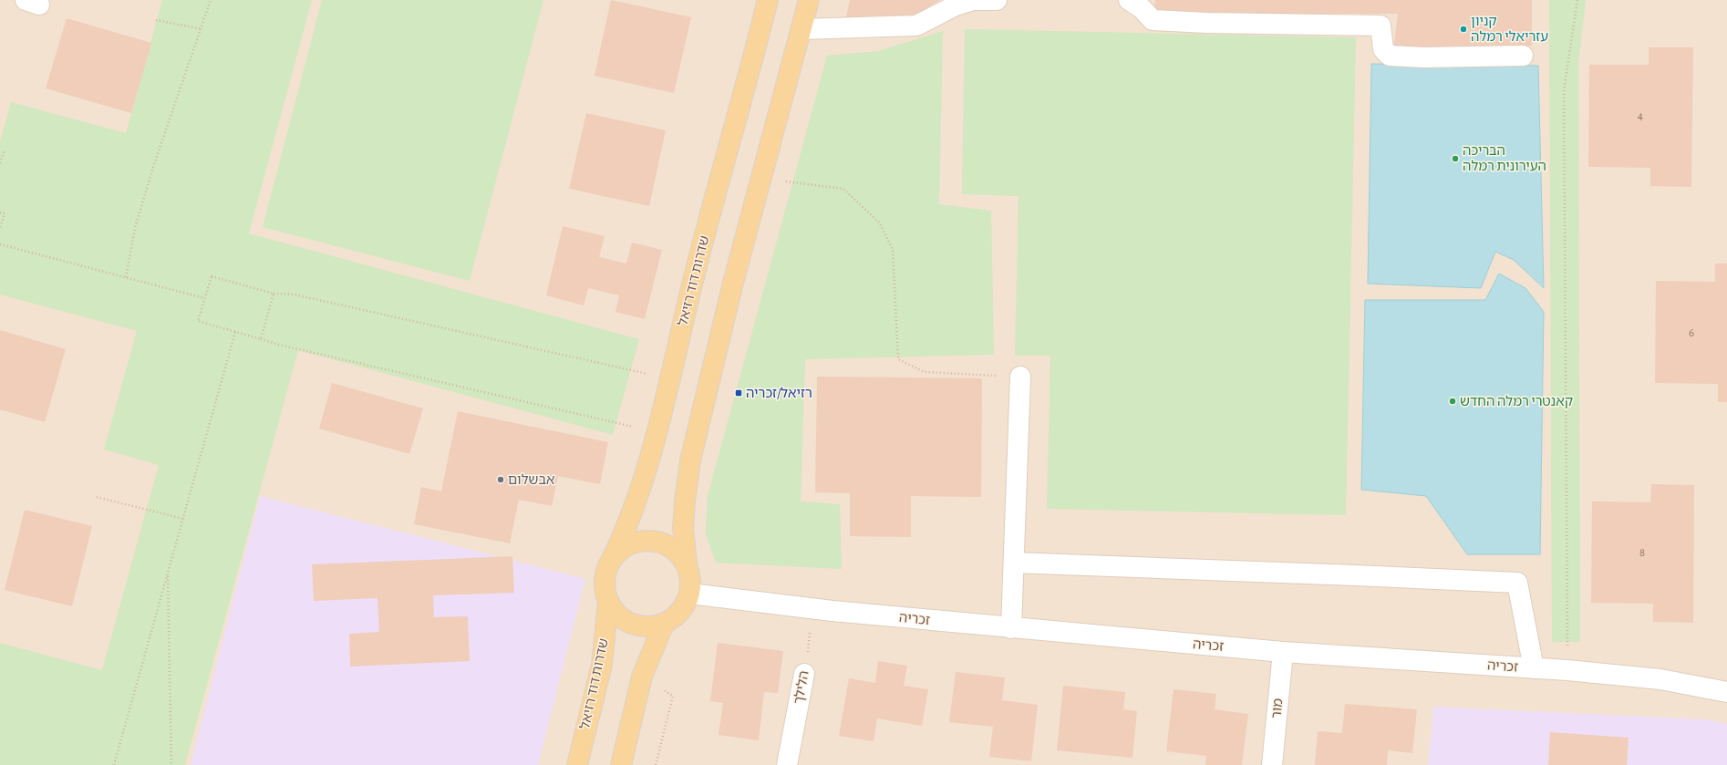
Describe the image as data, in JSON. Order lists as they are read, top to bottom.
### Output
{
  "streets": {
    "main road": ["שדרות דוד רזיאל"],
    "street": ["זכריה", "הלילך", "מור"]
  },
  "crossings": [
    ["שדרות דוד רזיאל", "זכריה"],
    ["זכריה", "הלילך"],
    ["זכריה", "מור"]
  ],
  "places": {
    "other": [
      "קניון עזריאלי רמלה",
      "הבריכה העירונית רמלה",
      "קאנטרי רמלה החדש",
      "אבשלום"
    ],
    "transit": ["רזיאל/זכריה"]
  },
  "house_numbers": ["4", "6", "8"]
}
